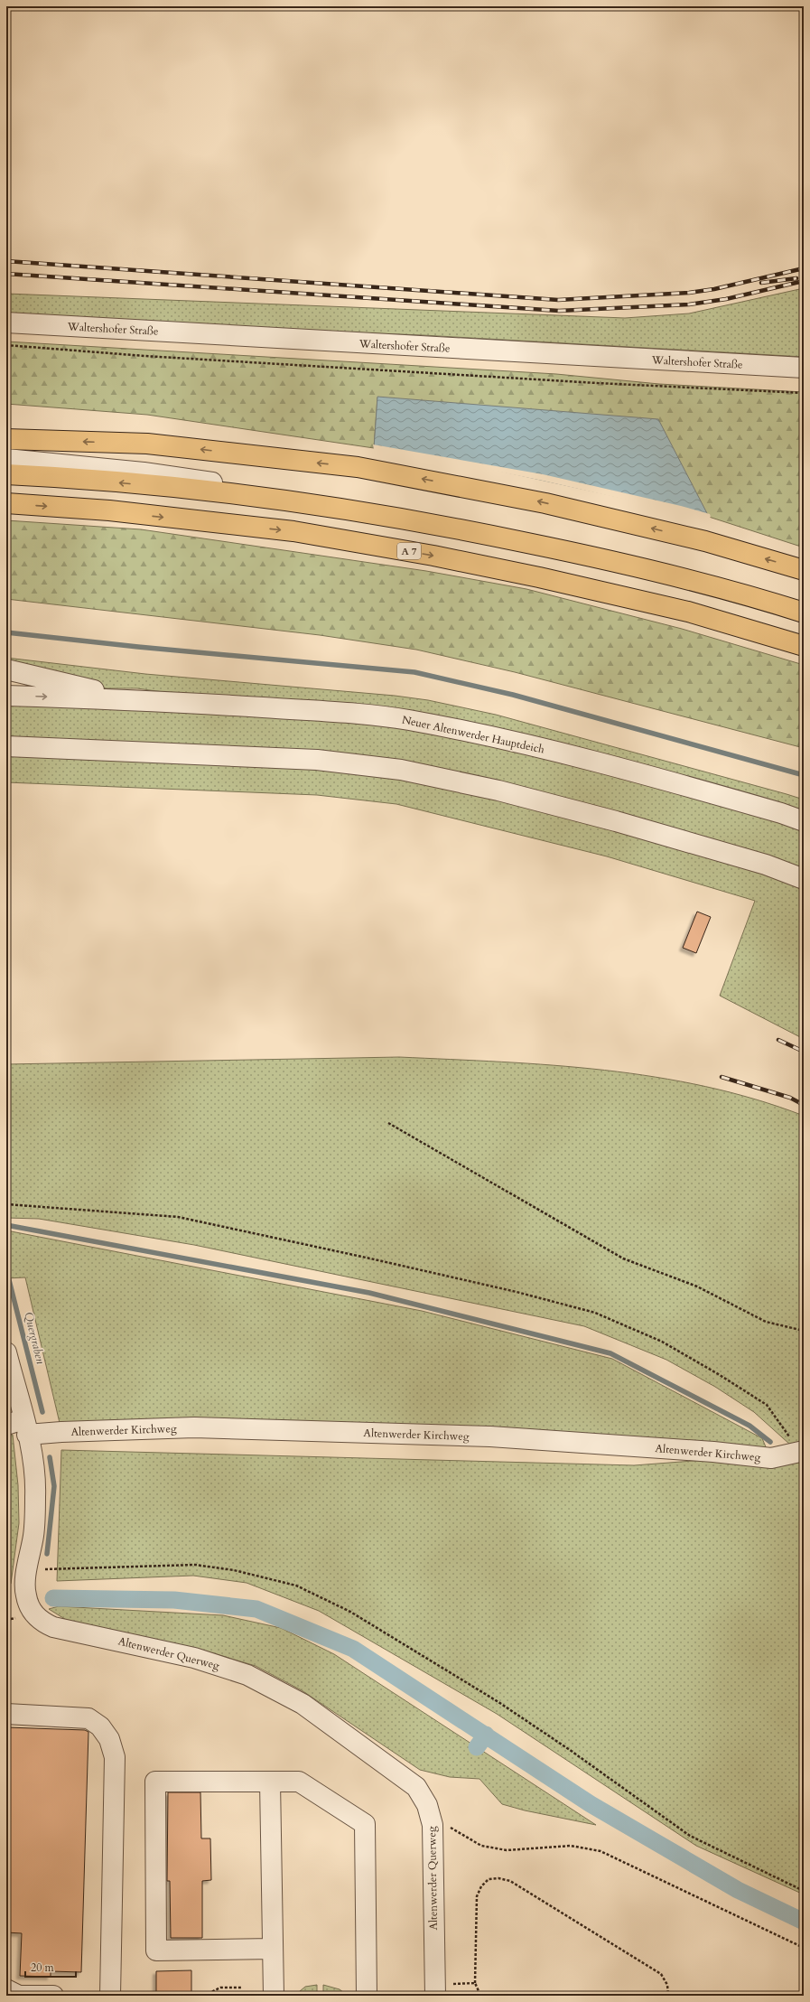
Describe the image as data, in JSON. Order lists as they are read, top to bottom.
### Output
{
  "streets": {
    "highway": ["A 7"],
    "street": [
      "Waltershofer Straße",
      "Neuer Altenwerder Hauptdeich",
      "Altenwerder Kirchweg",
      "Altenwerder Querweg"
    ]
  },
  "crossings": [
    ["Altenwerder Kirchweg", "Altenwerder Querweg"]
  ],
  "water": ["Quergraben"],
  "scale_bar": "20 m"
}
